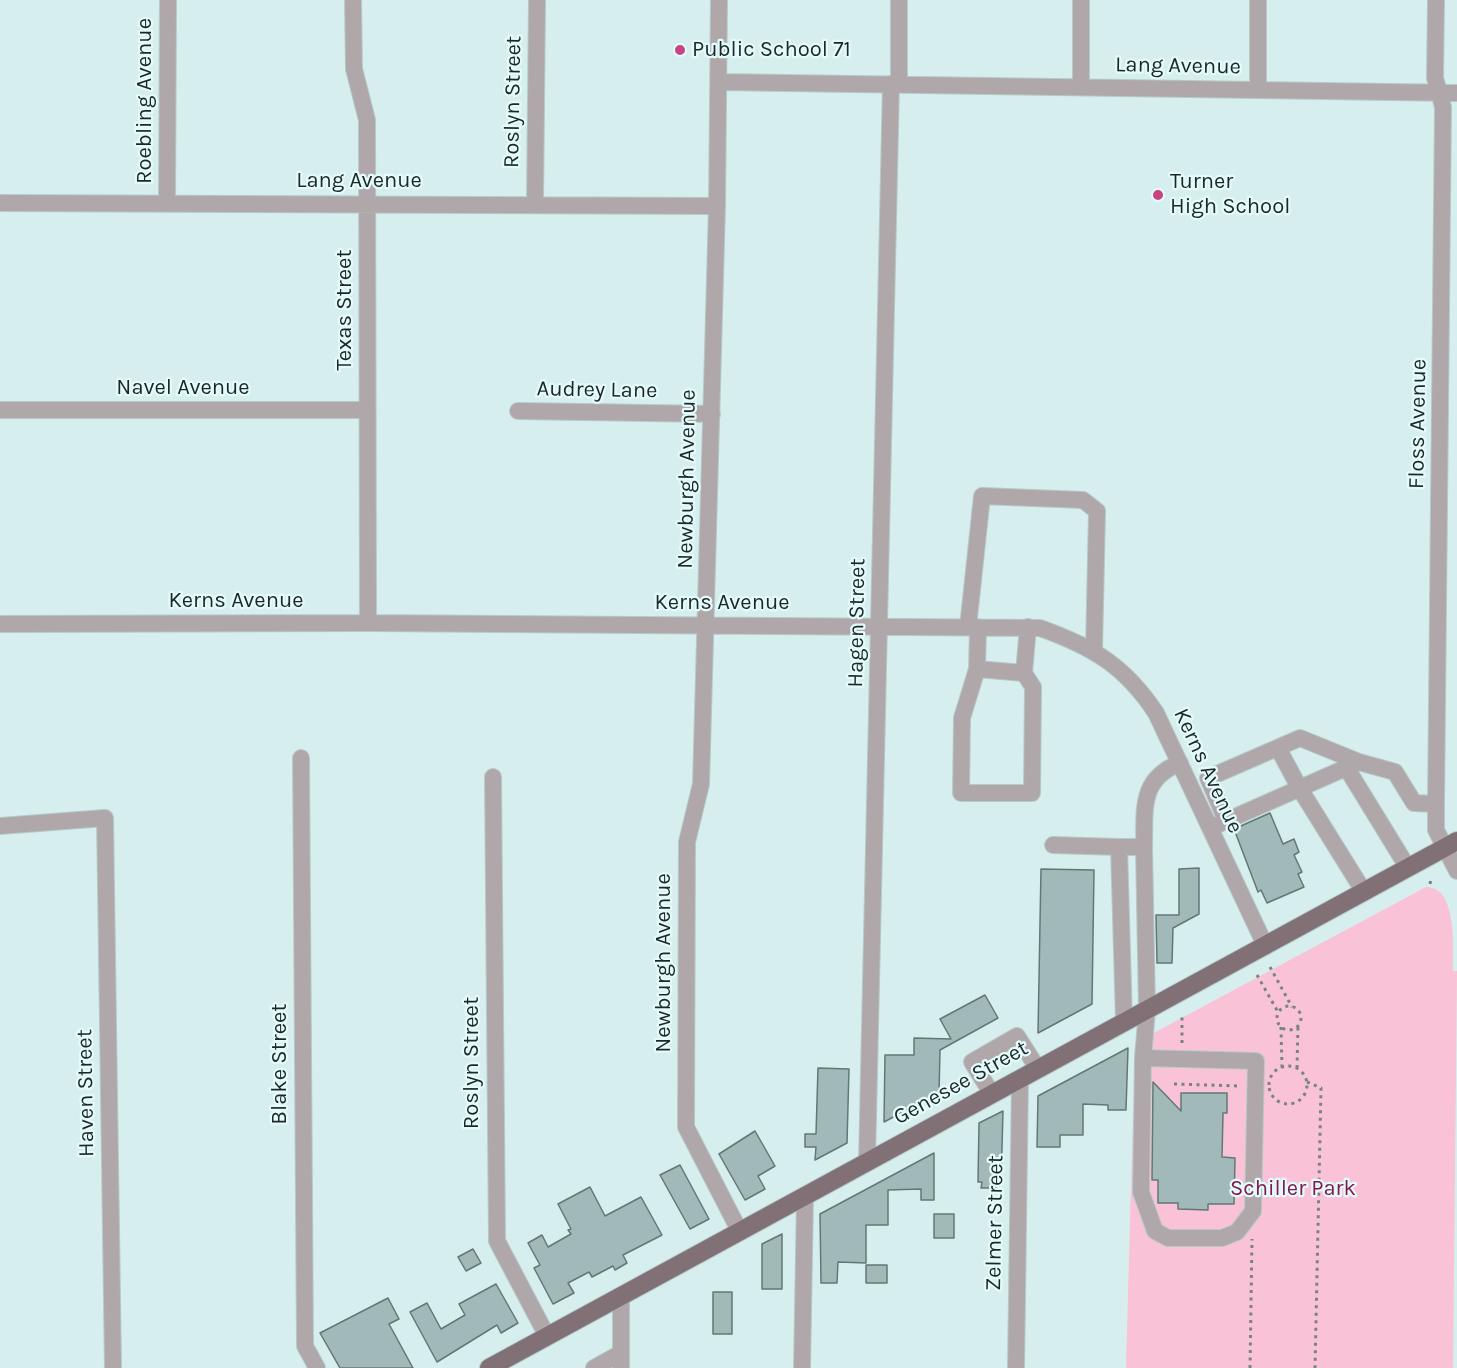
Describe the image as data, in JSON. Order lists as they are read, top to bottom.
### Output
{
  "streets": {
    "main road": ["Genesee Street"],
    "street": [
      "Lang Avenue",
      "Roebling Avenue",
      "Roslyn Street",
      "Texas Street",
      "Navel Avenue",
      "Audrey Lane",
      "Floss Avenue",
      "Newburgh Avenue",
      "Kerns Avenue",
      "Hagen Street",
      "Blake Street",
      "Haven Street",
      "Zelmer Street"
    ]
  },
  "crossings": [
    ["Lang Avenue", "Roebling Avenue"],
    ["Lang Avenue", "Roslyn Street"],
    ["Lang Avenue", "Texas Street"],
    ["Lang Avenue", "Floss Avenue"],
    ["Lang Avenue", "Newburgh Avenue"],
    ["Lang Avenue", "Hagen Street"],
    ["Roslyn Street", "Genesee Street"],
    ["Texas Street", "Navel Avenue"],
    ["Texas Street", "Kerns Avenue"],
    ["Audrey Lane", "Newburgh Avenue"],
    ["Floss Avenue", "Genesee Street"],
    ["Newburgh Avenue", "Kerns Avenue"],
    ["Newburgh Avenue", "Genesee Street"],
    ["Kerns Avenue", "Hagen Street"],
    ["Kerns Avenue", "Genesee Street"],
    ["Hagen Street", "Genesee Street"],
    ["Genesee Street", "Zelmer Street"]
  ],
  "parks": ["Schiller Park"],
  "places": ["Public School 71", "Turner High School"]
}
